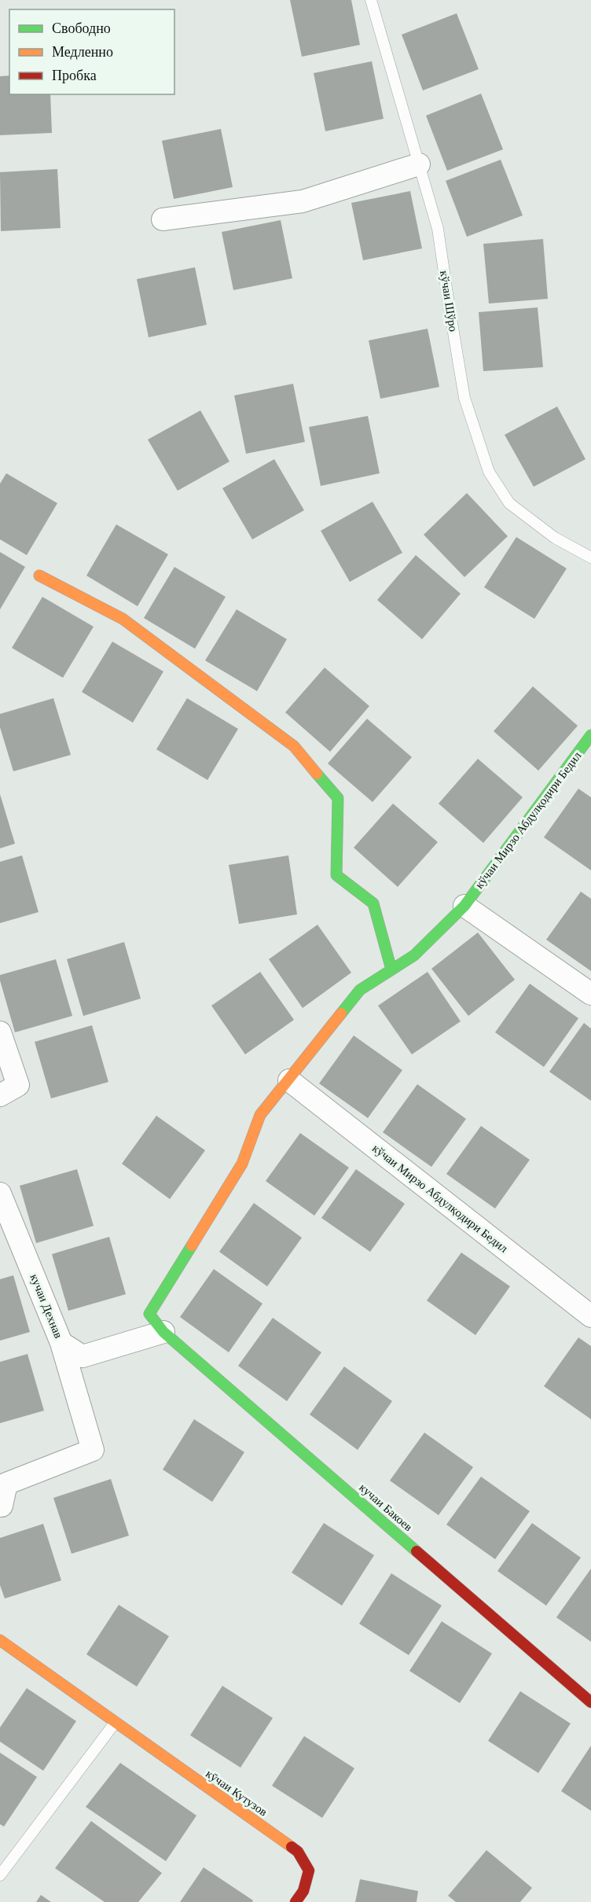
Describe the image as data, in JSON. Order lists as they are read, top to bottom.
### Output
{
  "streets": {
    "street": [
      "кўчаи Мирзо Абдулқодири Бедил",
      "кучаи Дехнав",
      "кучаи Бакоев",
      "кӯчаи Кутузов"
    ],
    "lane": ["кўчаи Шўро"]
  },
  "crossings": [
    ["кўчаи Мирзо Абдулқодири Бедил", "кучаи Дехнав"],
    ["кўчаи Мирзо Абдулқодири Бедил", "кучаи Бакоев"],
    ["кучаи Дехнав", "кучаи Бакоев"]
  ],
  "legend": ["Свободно", "Медленно", "Пробка"]
}
